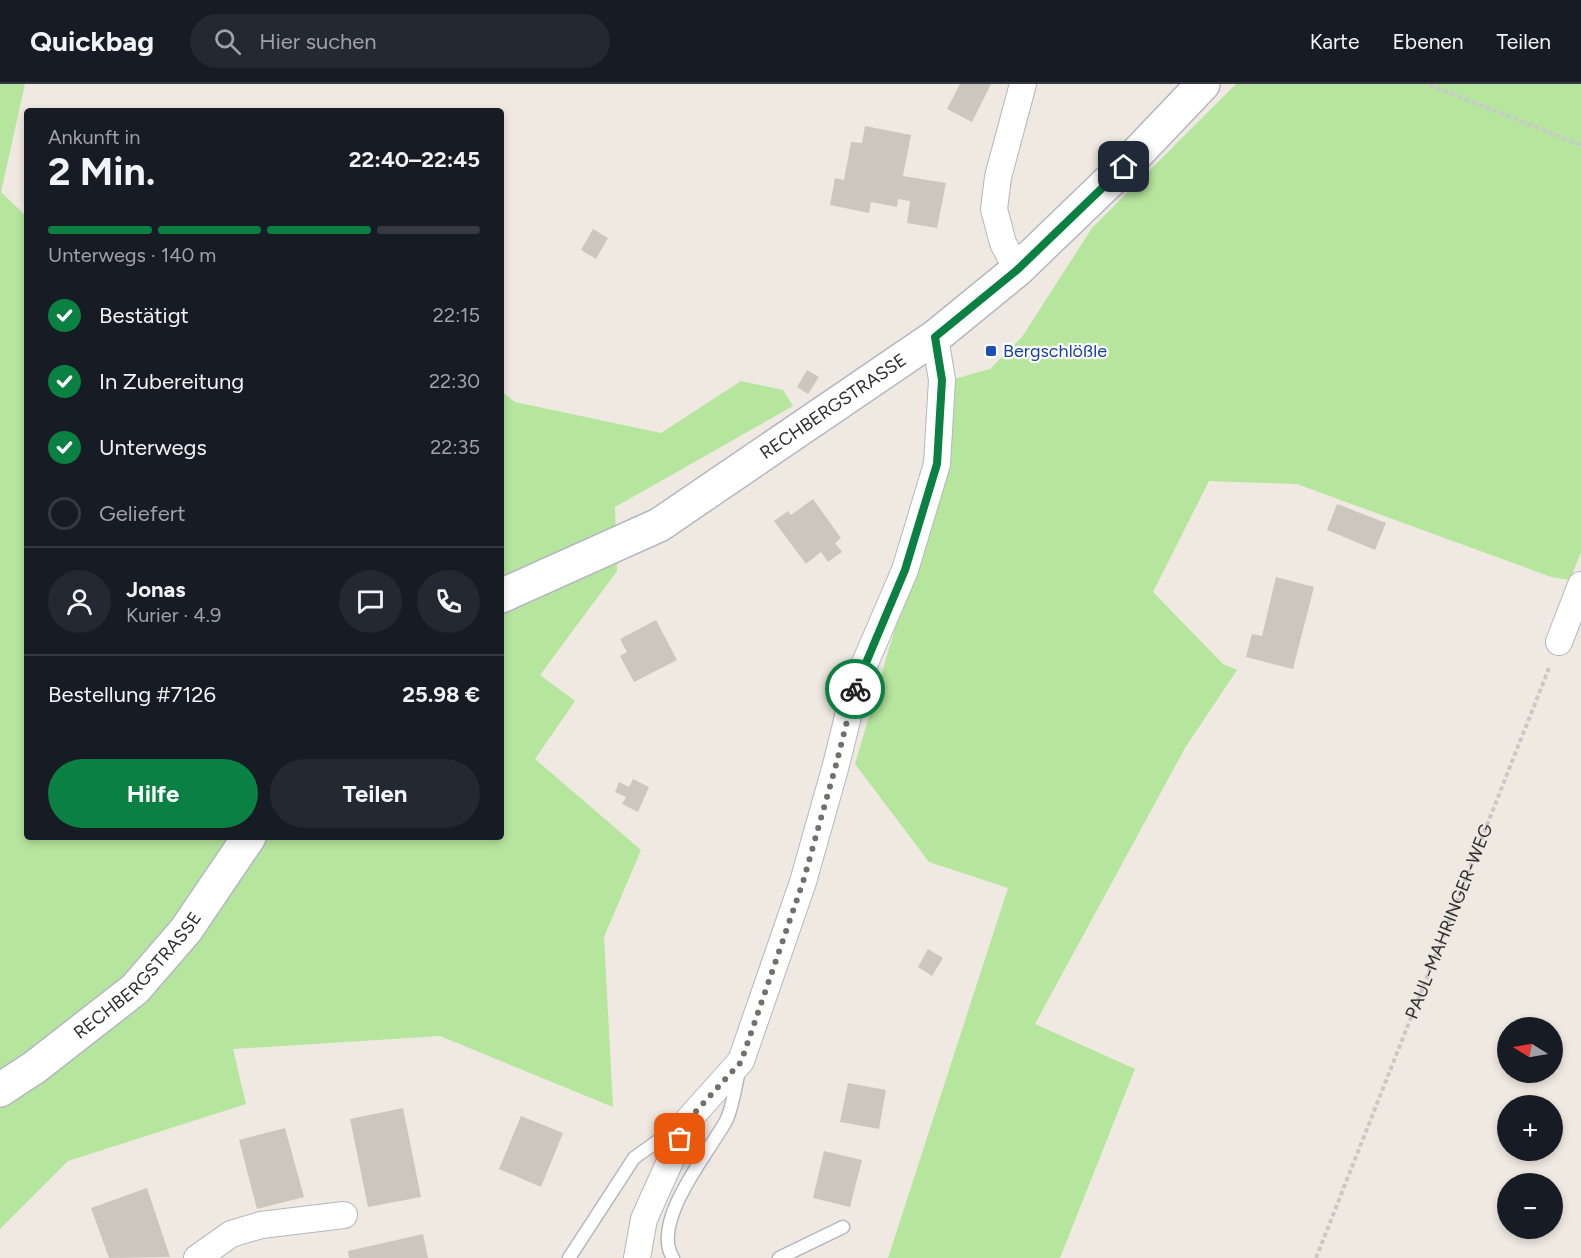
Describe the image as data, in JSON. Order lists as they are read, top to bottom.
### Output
{
  "streets": {
    "main road": ["RECHBERGSTRASSE"],
    "path": ["PAUL-MAHRINGER-WEG"]
  },
  "places": {
    "transit": ["Bergschlößle"]
  },
  "north": "left",
  "page": {
    "header": "Quickbag",
    "search": "Hier suchen",
    "nav": ["Karte", "Ebenen", "Teilen"],
    "heading": ["2 Min.", "Ankunft in", "22:40–22:45"],
    "panel": [
      "Jonas",
      "Kurier · 4.9",
      "Bestellung #7126",
      "25.98 €"
    ],
    "bar": "Unterwegs · 140 m",
    "list": [
      ["Bestätigt", "22:15"],
      ["In Zubereitung", "22:30"],
      ["Unterwegs", "22:35"],
      "Geliefert"
    ],
    "buttons": ["Hilfe", "Teilen"],
    "map_buttons": ["+", "−"]
  }
}
